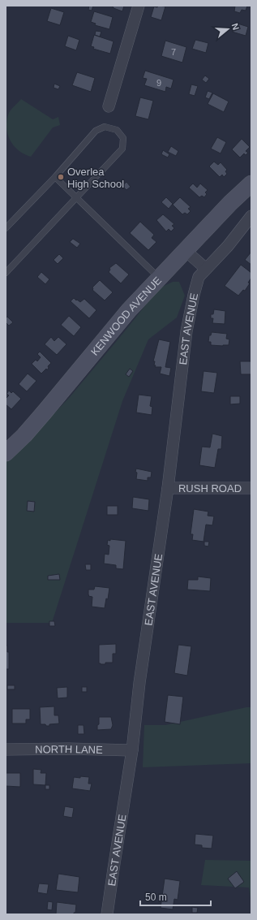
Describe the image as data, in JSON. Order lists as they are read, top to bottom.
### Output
{
  "streets": {
    "main road": ["KENWOOD AVENUE"],
    "street": ["EAST AVENUE", "RUSH ROAD", "NORTH LANE"]
  },
  "crossings": [
    ["EAST AVENUE", "RUSH ROAD"],
    ["EAST AVENUE", "NORTH LANE"]
  ],
  "places": ["Overlea High School"],
  "house_numbers": ["7", "9"],
  "scale_bar": "50 m",
  "north": "right"
}
